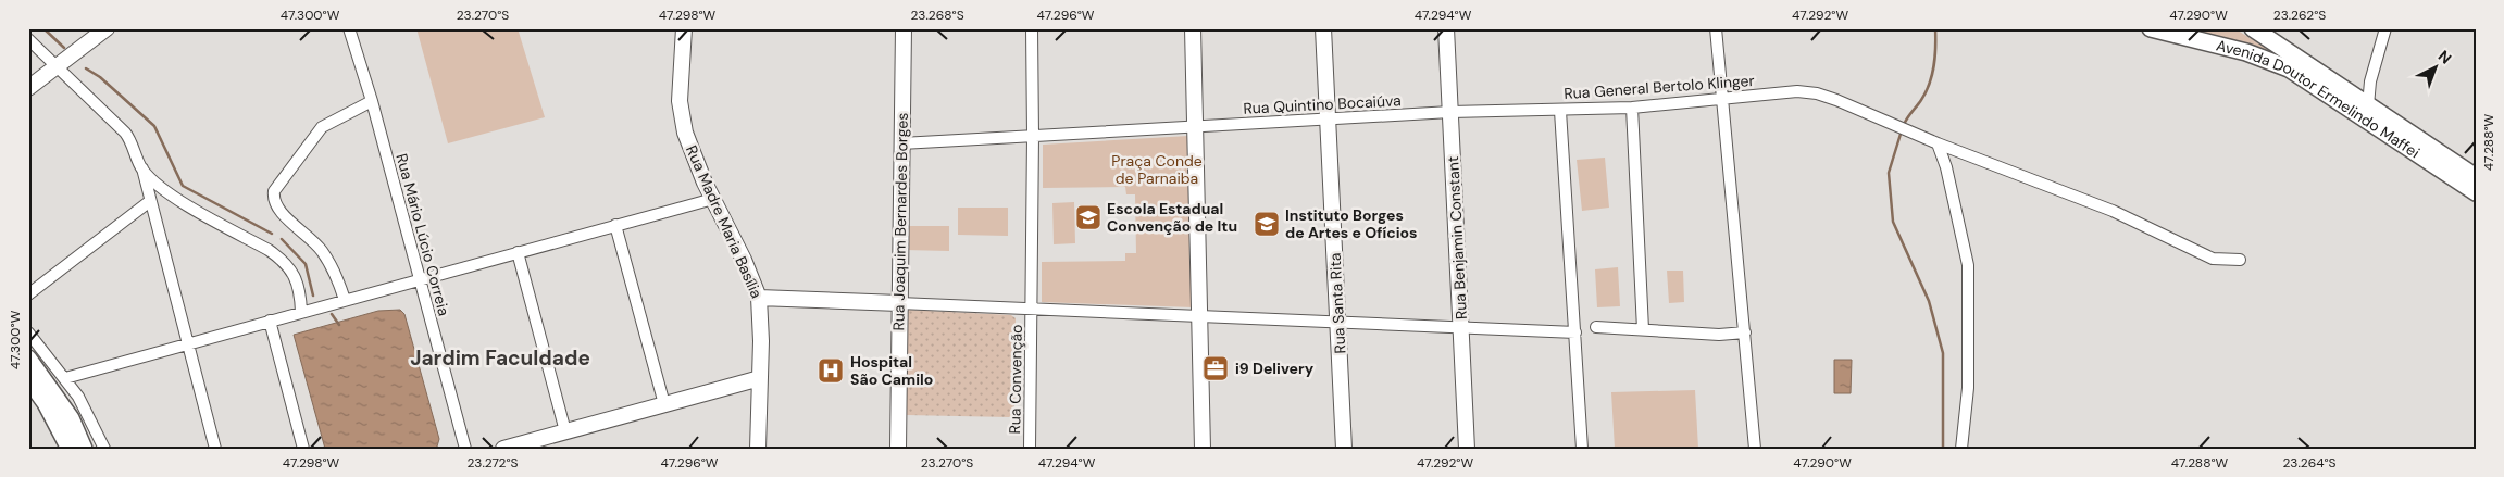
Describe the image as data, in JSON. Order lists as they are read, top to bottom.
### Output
{
  "streets": {
    "main road": ["Avenida Doutor Ermelindo Maffei"],
    "street": [
      "Rua General Bertolo Klinger",
      "Rua Quintino Bocaiúva",
      "Rua Madre Maria Basília",
      "Rua Joaquim Bernardes Borges",
      "Rua Mário Lúcio Correia",
      "Rua Benjamin Constant",
      "Rua Santa Rita",
      "Rua Convenção"
    ]
  },
  "crossings": [
    ["Rua General Bertolo Klinger", "Rua Quintino Bocaiúva"],
    ["Rua General Bertolo Klinger", "Rua Benjamin Constant"],
    ["Rua Quintino Bocaiúva", "Rua Benjamin Constant"],
    ["Rua Quintino Bocaiúva", "Rua Santa Rita"]
  ],
  "districts": ["Jardim Faculdade"],
  "parks": ["Praça Conde de Parnaiba"],
  "places": {
    "school or university": ["Escola Estadual Convenção de Itu", "Instituto Borges de Artes e Ofícios"],
    "office": ["i9 Delivery"],
    "hospital": ["Hospital São Camilo"]
  },
  "north": "top right",
  "coordinates": [
    "47.300°W",
    "23.270°S",
    "47.298°W",
    "23.268°S",
    "47.296°W",
    "47.294°W",
    "47.292°W",
    "47.290°W",
    "23.262°S",
    "47.288°W",
    "23.272°S",
    "23.264°S"
  ]
}
